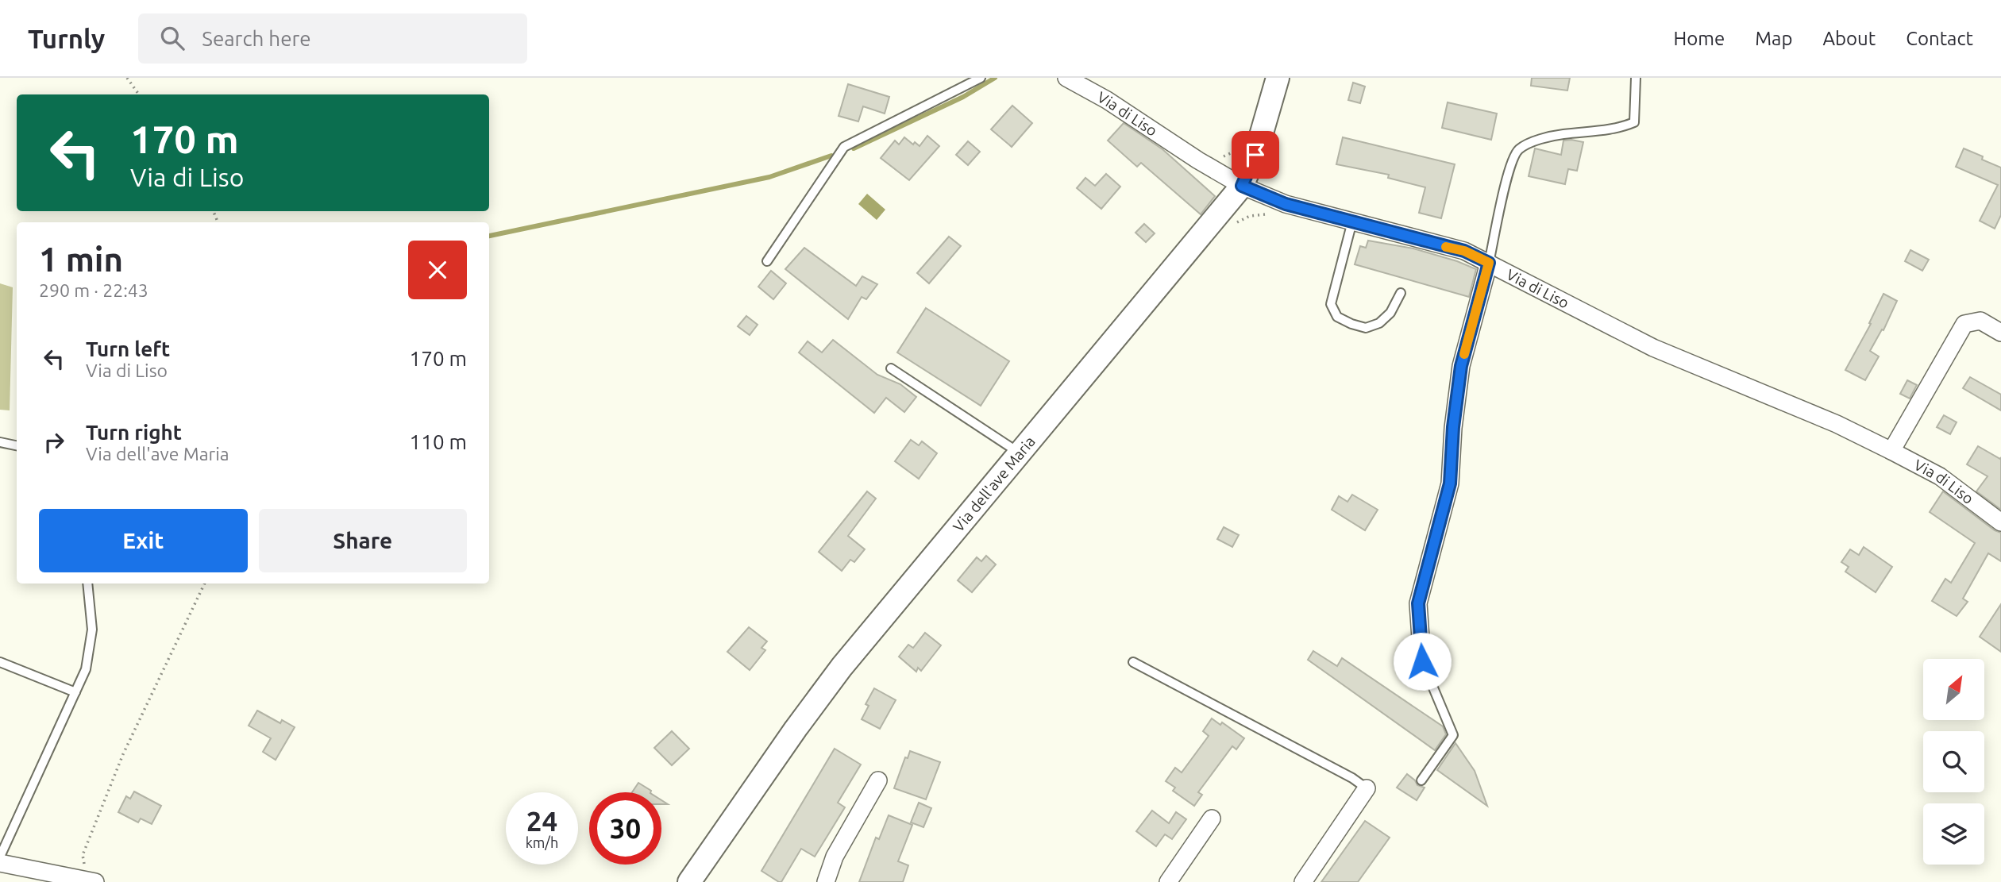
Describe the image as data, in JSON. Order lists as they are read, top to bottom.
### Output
{
  "streets": {
    "street": ["Via di Liso", "Via dell'ave Maria"]
  },
  "crossings": [
    ["Via di Liso", "Via dell'ave Maria"]
  ],
  "north": "top right",
  "page": {
    "header": "Turnly",
    "search": "Search here",
    "nav": [
      "Home",
      "Map",
      "About",
      "Contact"
    ],
    "turn": ["170 m", "Via di Liso"],
    "heading": ["1 min", "290 m · 22:43"],
    "list": [
      {
        "name": "Turn left",
        "note": "Via di Liso",
        "value": "170 m"
      },
      {
        "name": "Turn right",
        "note": "Via dell'ave Maria",
        "value": "110 m"
      }
    ],
    "buttons": ["Exit", "Share"],
    "speed": "24 km/h",
    "limit": "30"
  }
}
